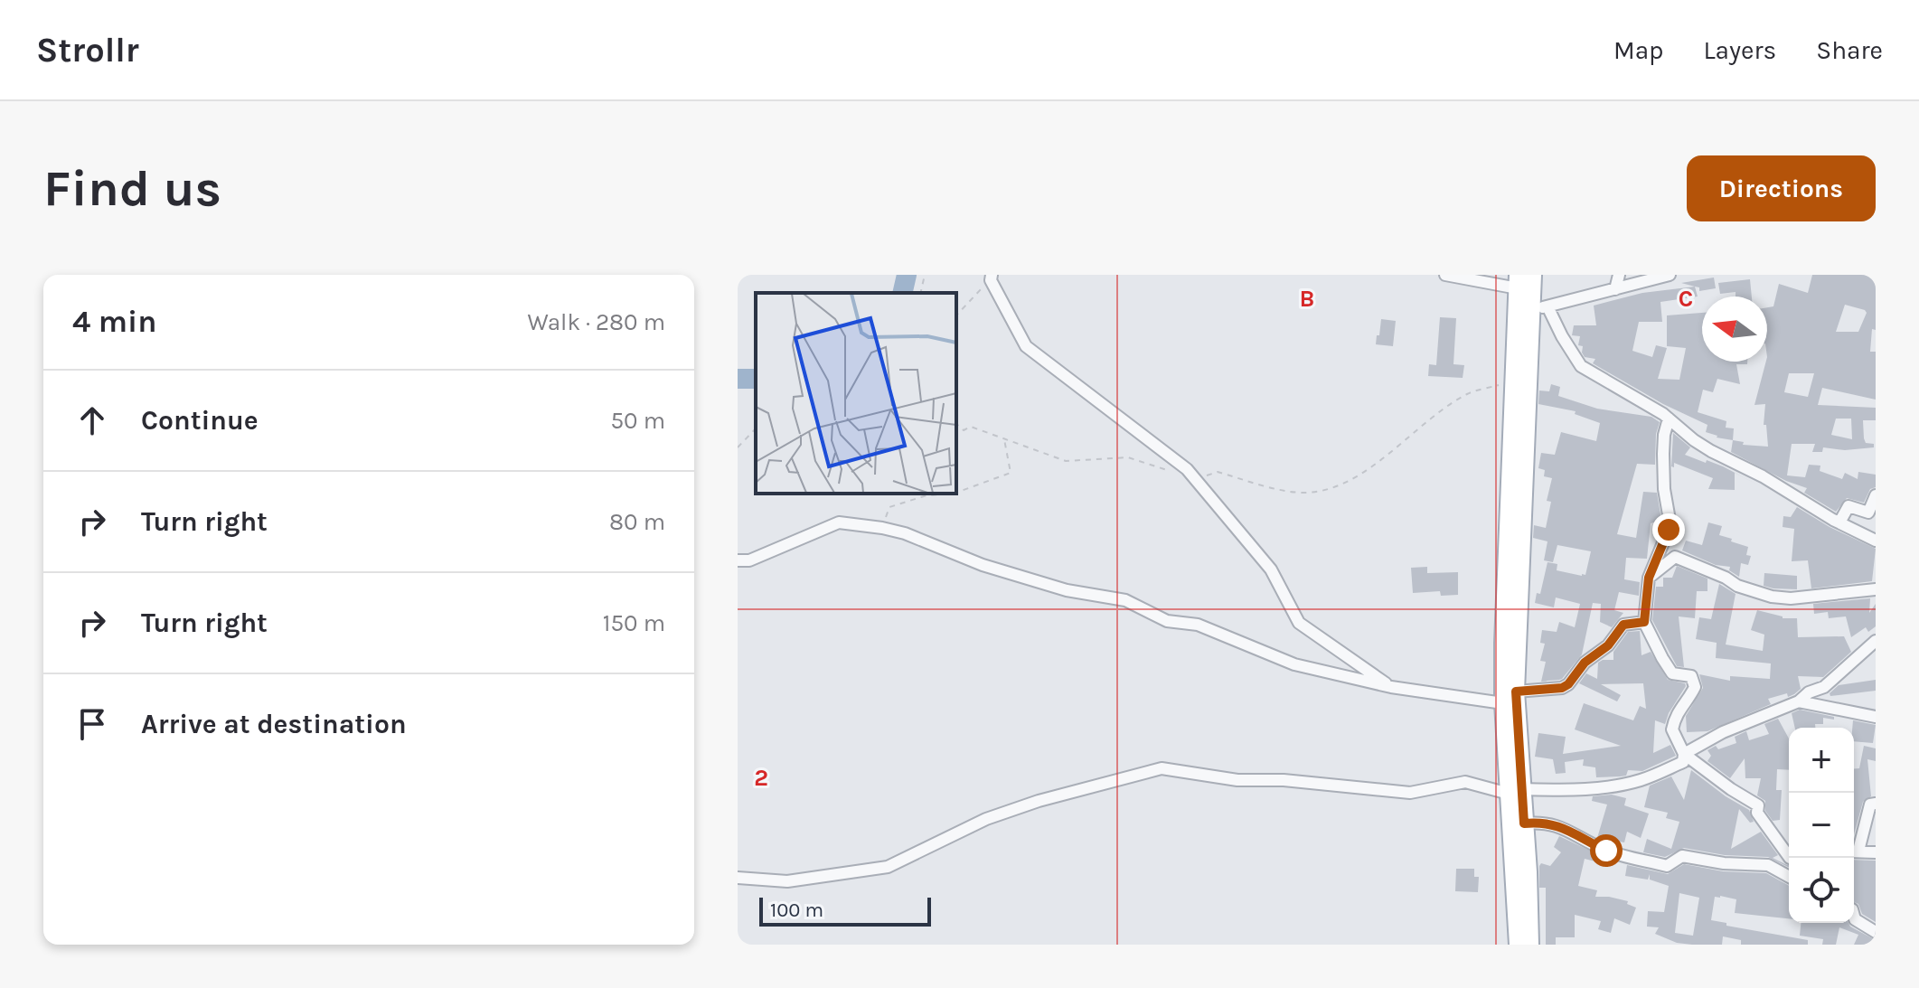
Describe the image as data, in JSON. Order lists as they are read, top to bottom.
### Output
{
  "scale_bar": "100 m",
  "north": "left",
  "page": {
    "header": "Strollr",
    "nav": ["Map", "Layers", "Share"],
    "buttons": "Directions",
    "title": "Find us",
    "heading": ["4 min", "Walk · 280 m"],
    "list": [
      ["Continue", "50 m"],
      ["Turn right", "80 m"],
      ["Turn right", "150 m"],
      "Arrive at destination"
    ],
    "map_buttons": ["+", "−"],
    "scale": "100 m"
  },
  "grid": {
    "columns": ["B", "C"],
    "rows": ["2"]
  }
}
